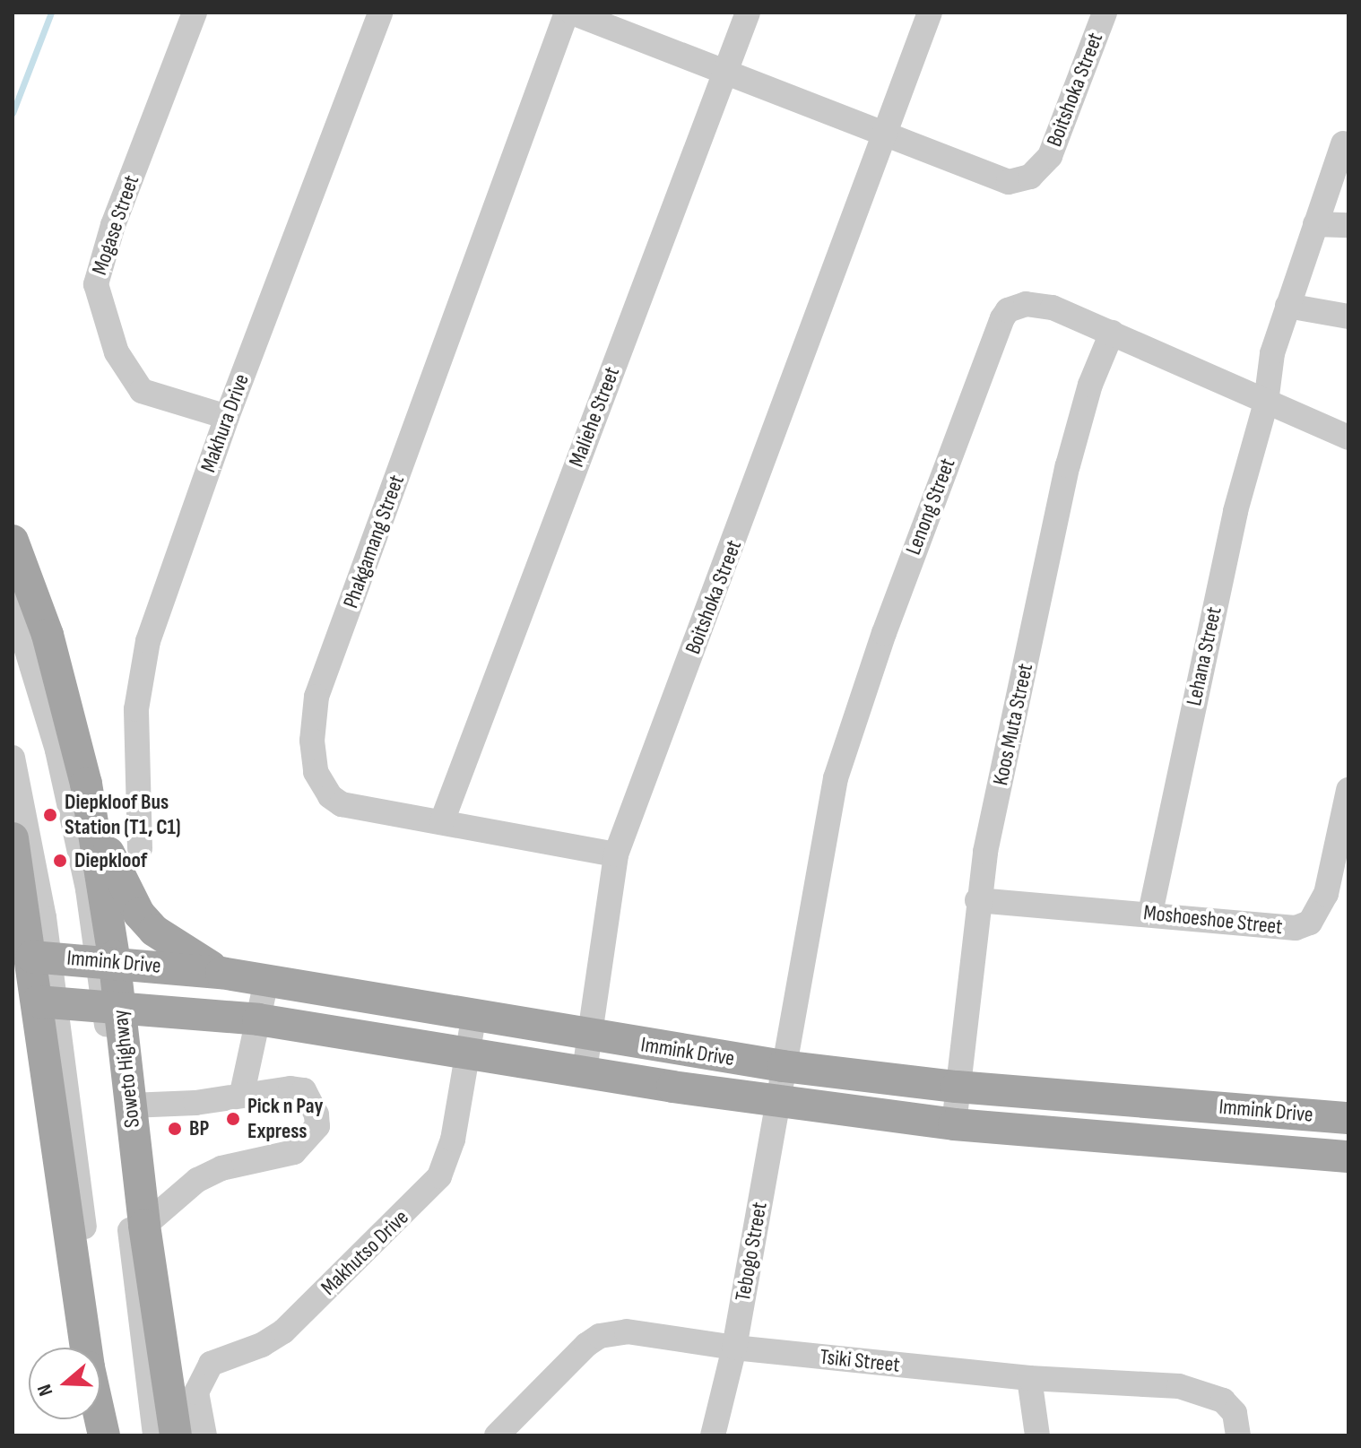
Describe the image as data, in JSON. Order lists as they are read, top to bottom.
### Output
{
  "streets": {
    "main road": ["Immink Drive", "Soweto Highway"],
    "street": [
      "Boitshoka Street",
      "Mogase Street",
      "Maliehe Street",
      "Makhura Drive",
      "Lenong Street",
      "Phakgamang Street",
      "Lehana Street",
      "Koos Muta Street",
      "Moshoeshoe Street",
      "Tebogo Street",
      "Makhutso Drive",
      "Tsiki Street"
    ]
  },
  "crossings": [
    ["Boitshoka Street", "Maliehe Street"],
    ["Boitshoka Street", "Phakgamang Street"],
    ["Boitshoka Street", "Immink Drive"],
    ["Mogase Street", "Makhura Drive"],
    ["Maliehe Street", "Phakgamang Street"],
    ["Lenong Street", "Lehana Street"],
    ["Lenong Street", "Koos Muta Street"],
    ["Lenong Street", "Immink Drive"],
    ["Lenong Street", "Tebogo Street"],
    ["Lehana Street", "Moshoeshoe Street"],
    ["Koos Muta Street", "Moshoeshoe Street"],
    ["Koos Muta Street", "Immink Drive"],
    ["Immink Drive", "Soweto Highway"],
    ["Immink Drive", "Tebogo Street"],
    ["Immink Drive", "Makhutso Drive"],
    ["Tebogo Street", "Tsiki Street"]
  ],
  "places": [
    "Diepkloof Bus Station (T1, C1)",
    "Diepkloof",
    "Pick n Pay Express",
    "BP"
  ],
  "north": "left"
}
